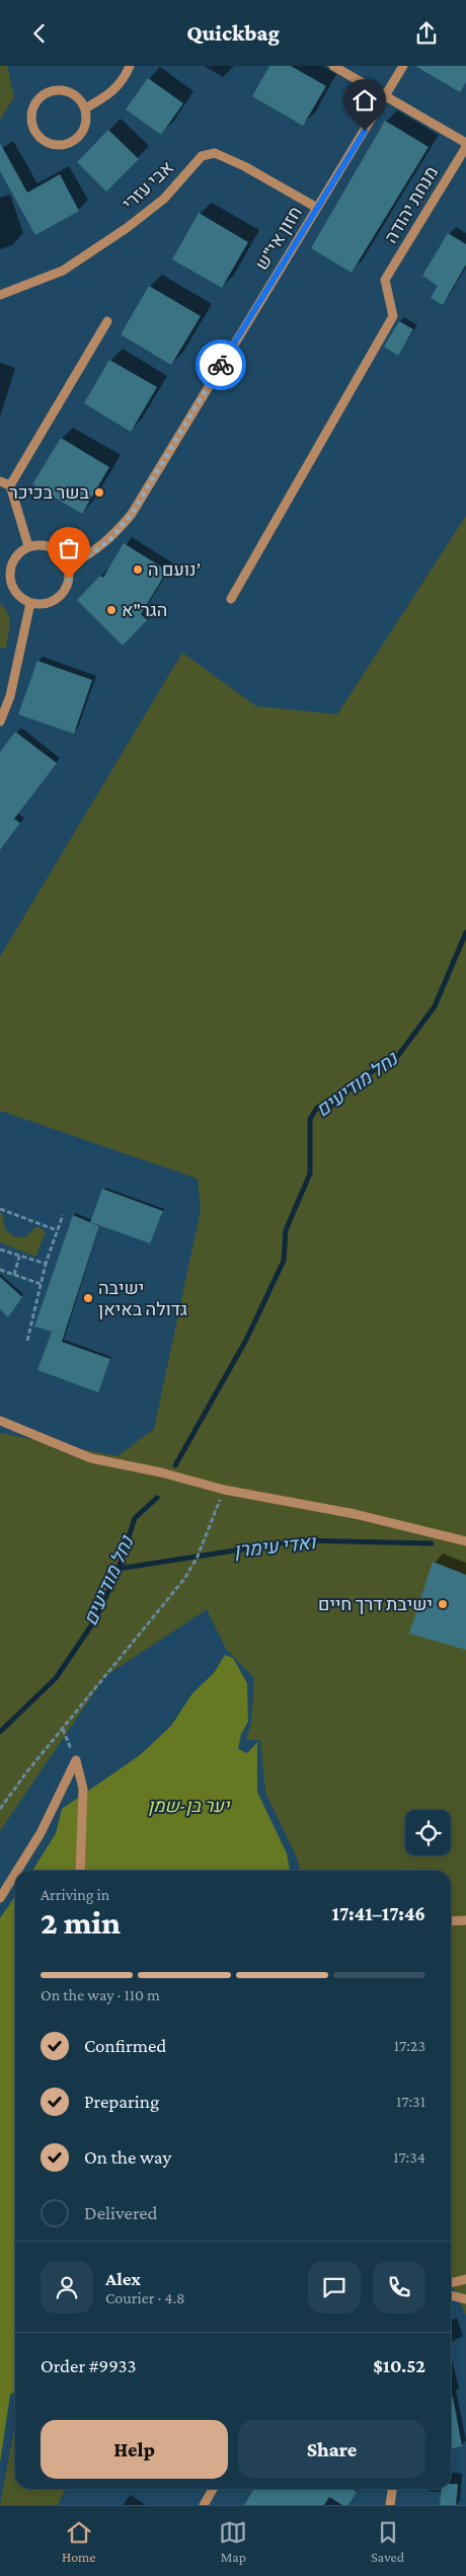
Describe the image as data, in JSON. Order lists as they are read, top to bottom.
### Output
{
  "streets": {
    "street": ["אבי עזרי", "מנחת יהודה", "חזון אי\"ש"]
  },
  "crossings": [
    ["אבי עזרי", "חזון אי\"ש"]
  ],
  "water": ["נחל מודיעים", "ואדי עימרן"],
  "parks": ["יער בן-שמן"],
  "places": [
    "בשר בכיכר",
    "נועם ה’",
    "הגר\"א",
    "ישיבה גדולה באיאן",
    "ישיבת דרך חיים"
  ],
  "page": {
    "header": "Quickbag",
    "heading": ["2 min", "Arriving in", "17:41–17:46"],
    "panel": [
      "Alex",
      "Courier · 4.8",
      "Order #9933",
      "$10.52"
    ],
    "bar": "On the way · 110 m",
    "list": [
      ["Confirmed", "17:23"],
      ["Preparing", "17:31"],
      ["On the way", "17:34"],
      "Delivered"
    ],
    "buttons": ["Help", "Share"],
    "tabs": ["Home", "Map", "Saved"]
  }
}
